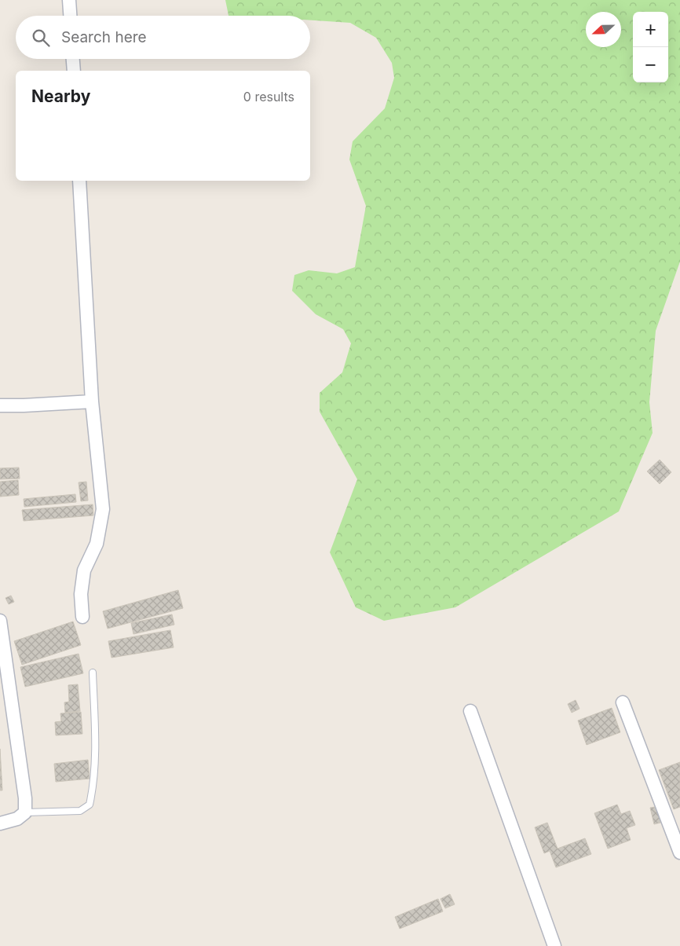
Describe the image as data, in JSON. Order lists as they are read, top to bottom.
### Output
{
  "north": "left",
  "page": {
    "map_buttons": ["+", "−"],
    "search": "Search here",
    "heading": ["Nearby", "0 results"]
  }
}
